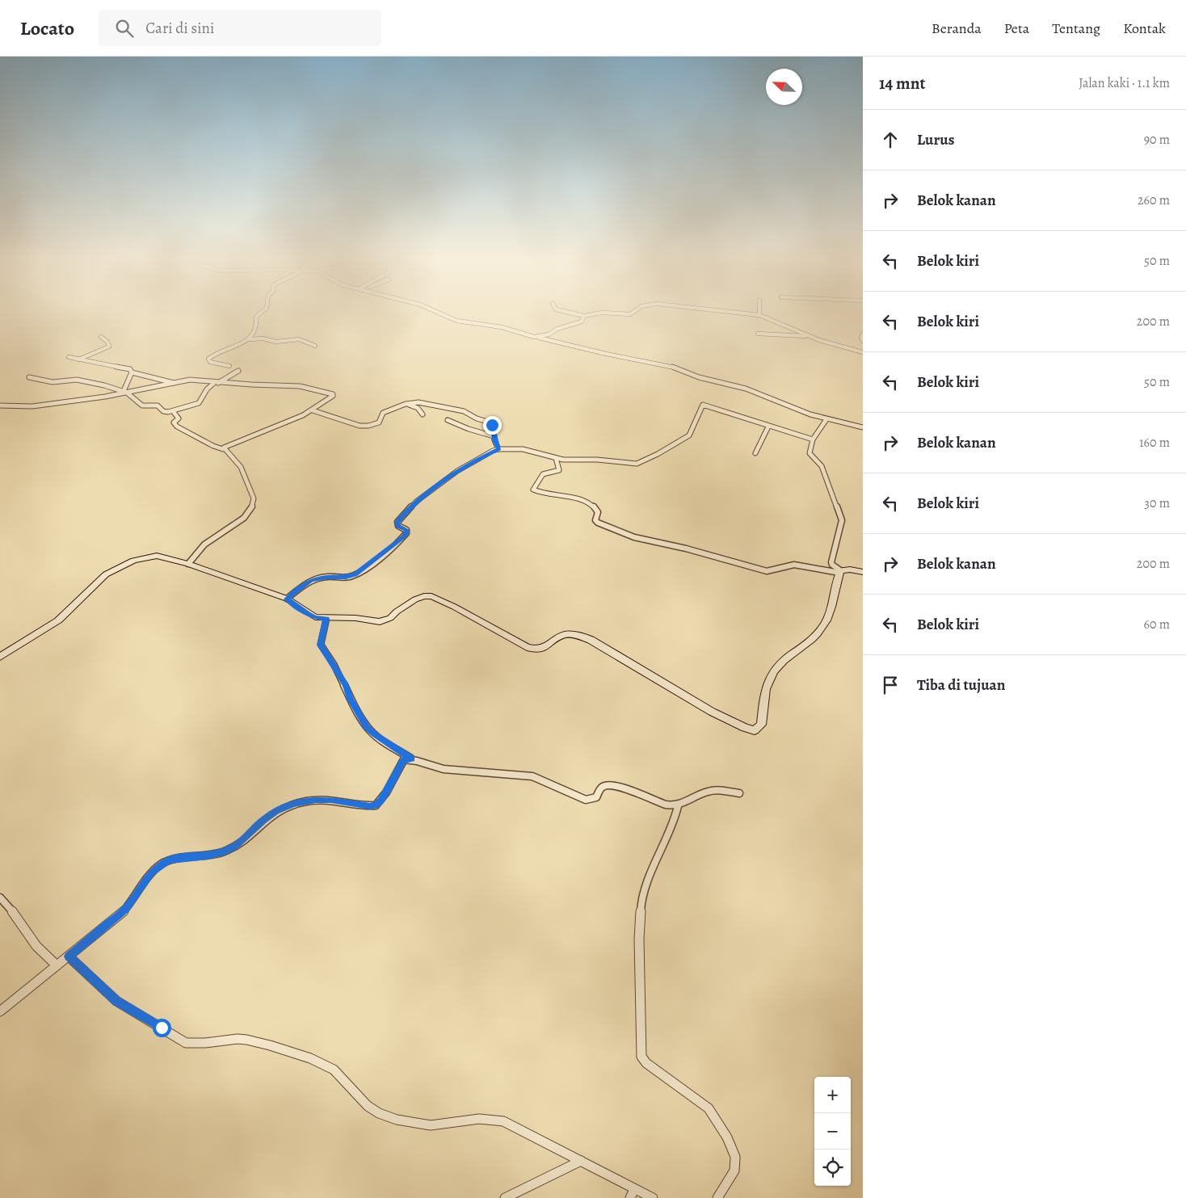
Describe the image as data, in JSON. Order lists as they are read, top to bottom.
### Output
{
  "north": "top left",
  "page": {
    "header": "Locato",
    "search": "Cari di sini",
    "nav": [
      "Beranda",
      "Peta",
      "Tentang",
      "Kontak"
    ],
    "heading": ["14 mnt", "Jalan kaki · 1.1 km"],
    "list": [
      ["Lurus", "90 m"],
      ["Belok kanan", "260 m"],
      ["Belok kiri", "50 m"],
      ["Belok kiri", "200 m"],
      ["Belok kiri", "50 m"],
      ["Belok kanan", "160 m"],
      ["Belok kiri", "30 m"],
      ["Belok kanan", "200 m"],
      ["Belok kiri", "60 m"],
      "Tiba di tujuan"
    ],
    "map_buttons": ["+", "−"]
  }
}
